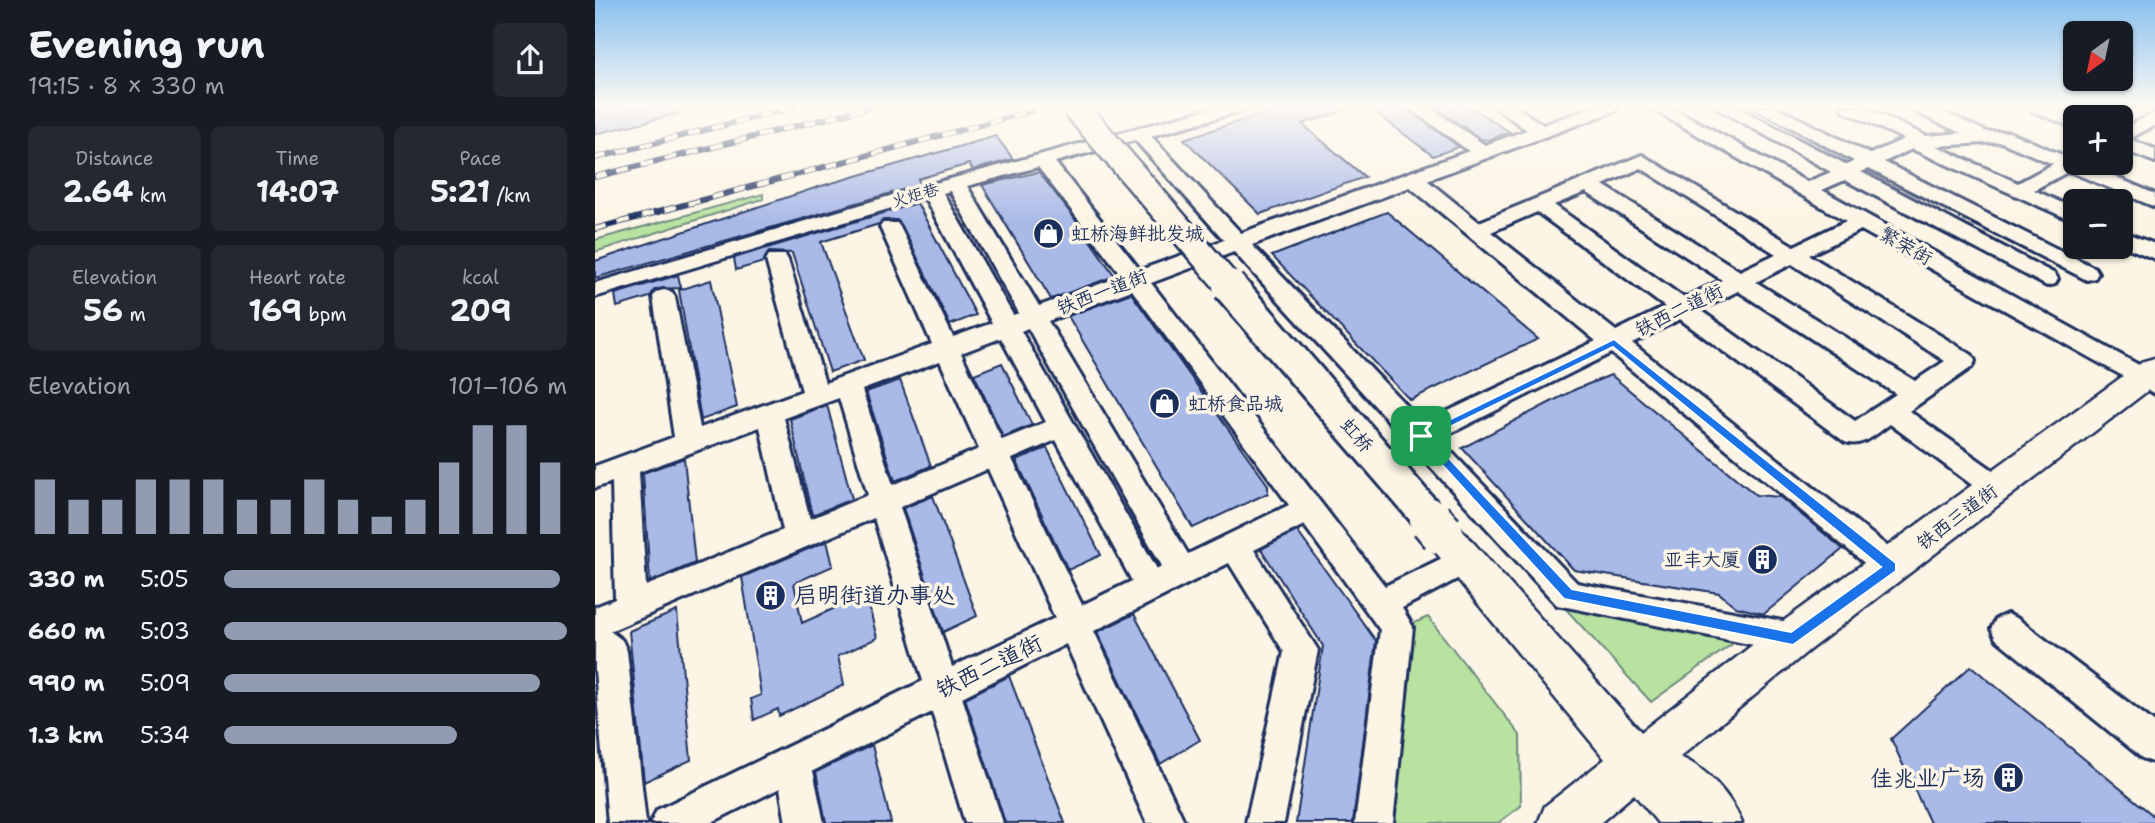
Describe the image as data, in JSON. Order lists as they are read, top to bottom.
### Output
{
  "streets": {
    "main road": ["虹桥", "铁西三道街"],
    "street": [
      "火炬巷",
      "繁荣街",
      "铁西一道街",
      "铁西二道街"
    ]
  },
  "crossings": [
    ["繁荣街", "铁西二道街"],
    ["繁荣街", "铁西三道街"],
    ["虹桥", "铁西三道街"]
  ],
  "places": {
    "shop": ["虹桥海鲜批发城", "虹桥食品城"],
    "building": ["亚丰大厦", "启明街道办事处", "佳兆业广场"]
  },
  "north": "bottom left",
  "page": {
    "heading": ["Evening run", "19:15 · 8 × 330 m"],
    "map_buttons": ["+", "−"],
    "stats": [
      ["Distance", "2.64 km"],
      ["Time", "14:07"],
      ["Pace", "5:21 /km"],
      ["Elevation", "56 m"],
      ["Heart rate", "169 bpm"],
      ["kcal", "209"]
    ],
    "chart": ["Elevation", "101–106 m"],
    "list": [
      {
        "name": "330 m",
        "note": "5:05"
      },
      {
        "name": "660 m",
        "note": "5:03"
      },
      {
        "name": "990 m",
        "note": "5:09"
      },
      {
        "name": "1.3 km",
        "note": "5:34"
      }
    ]
  }
}
